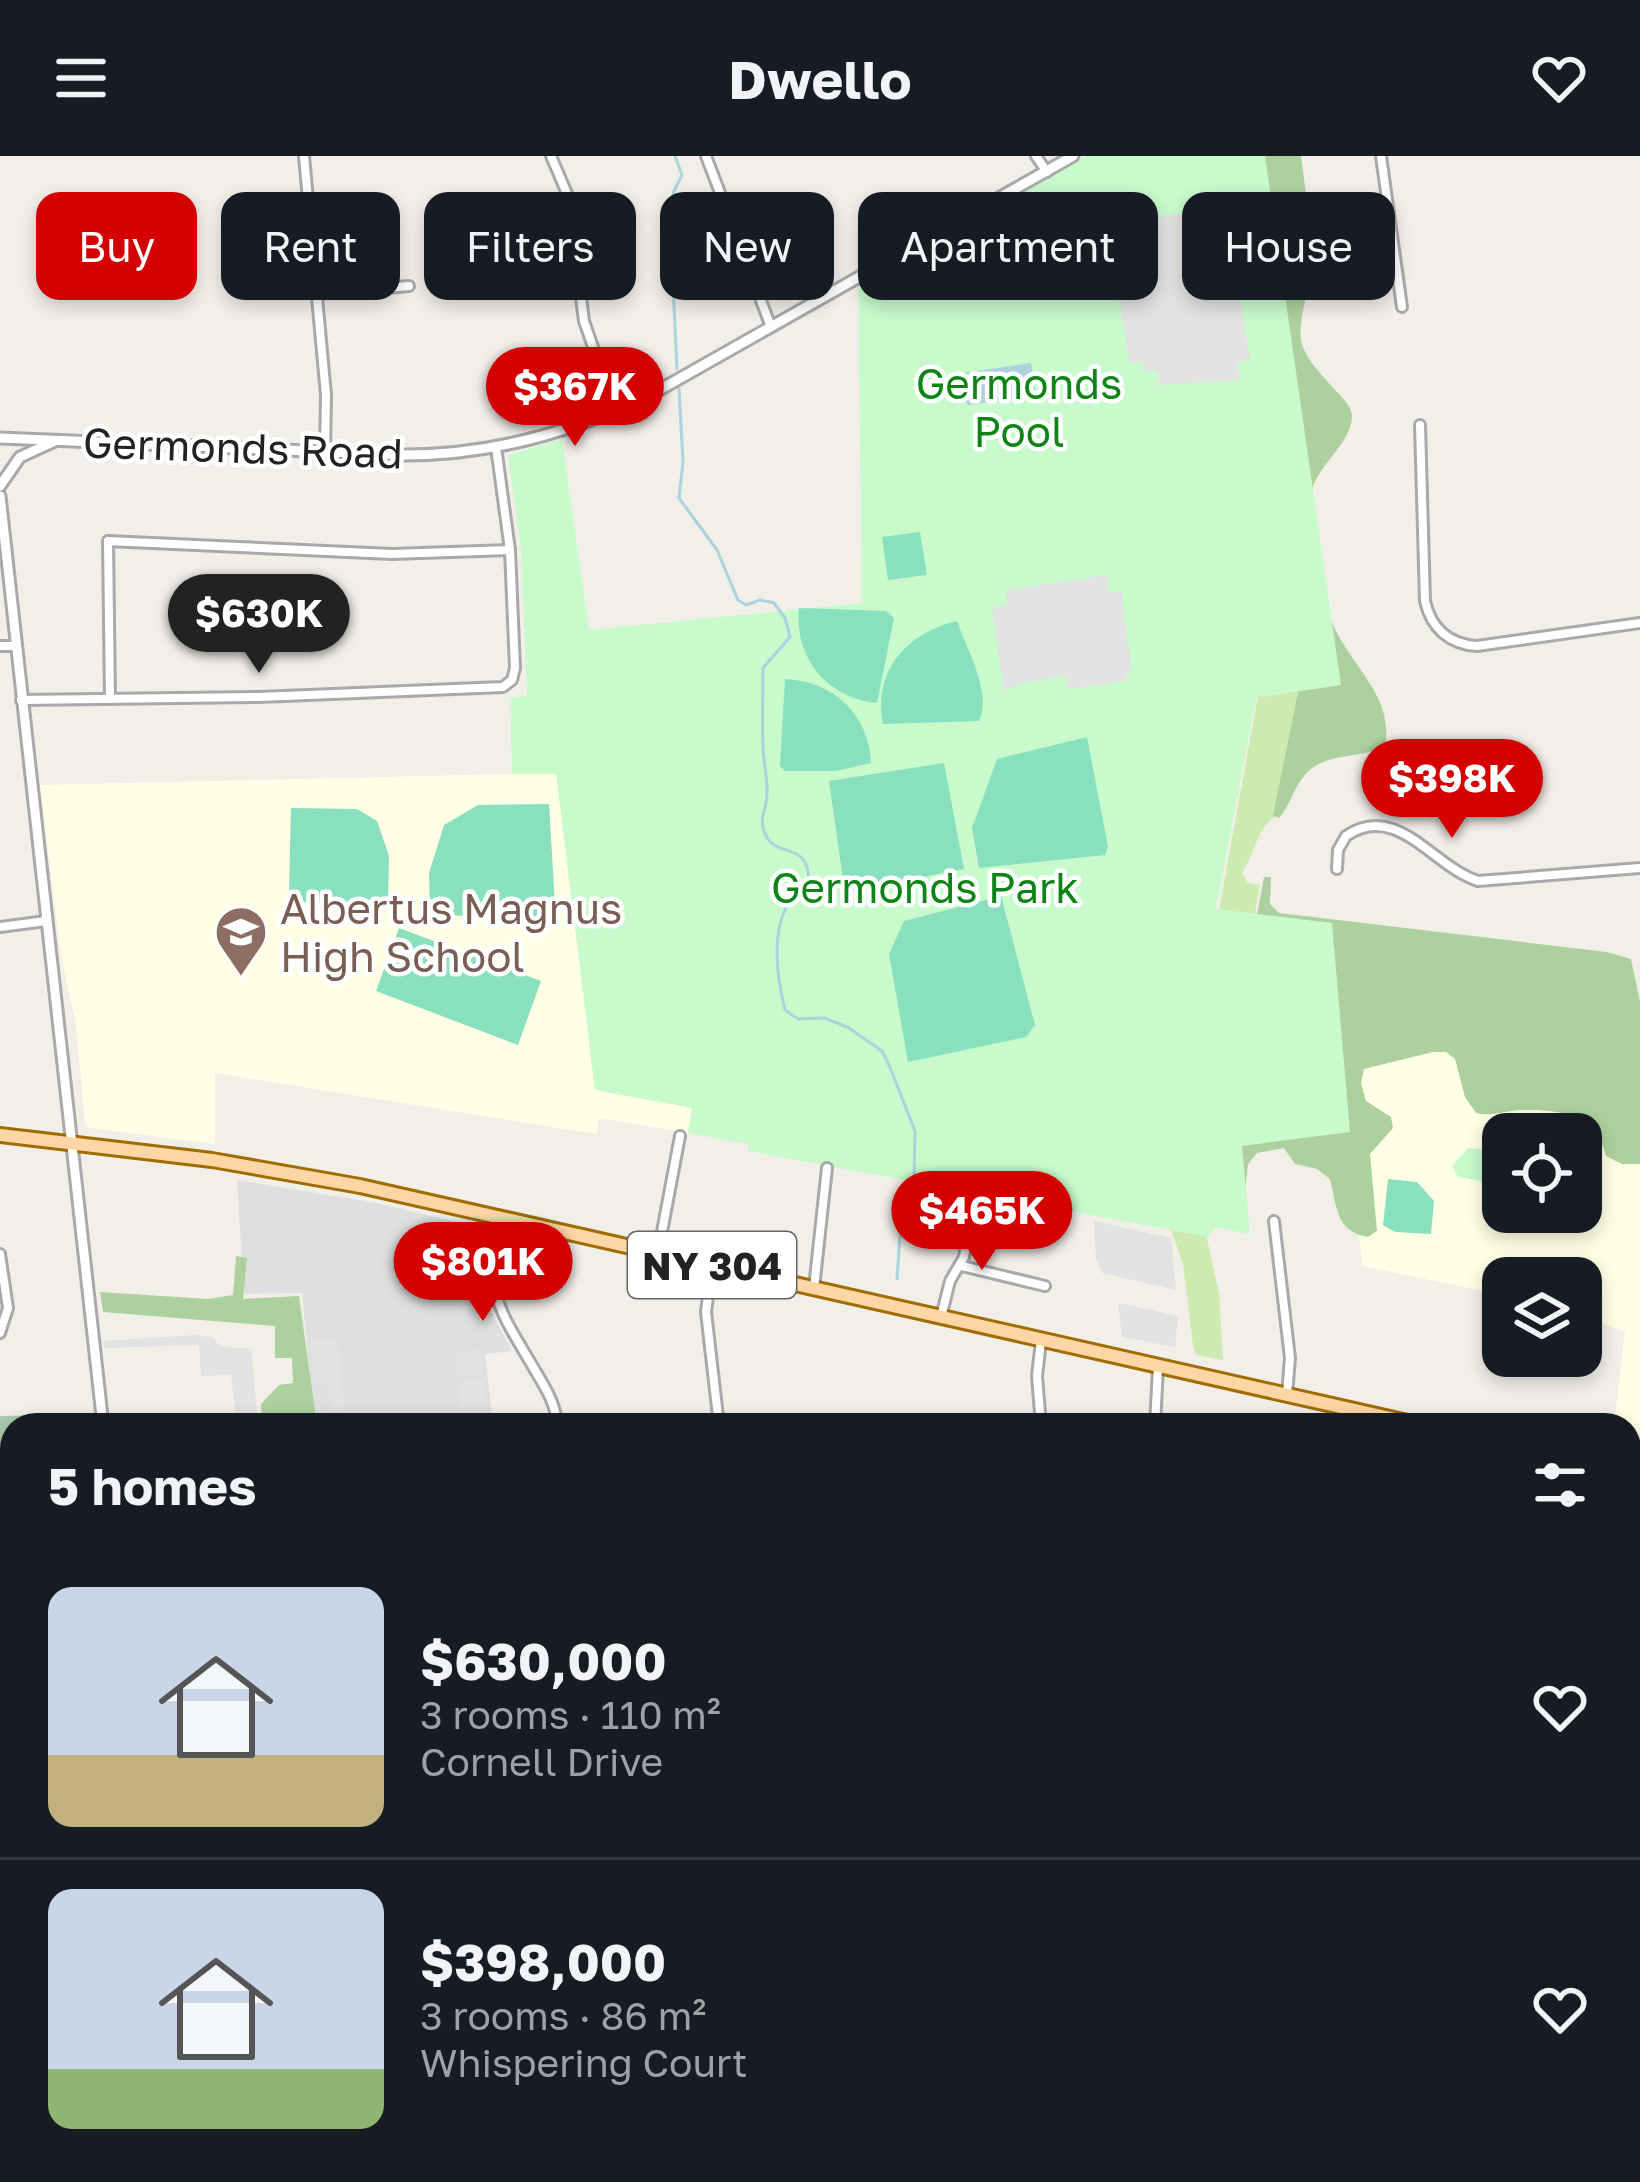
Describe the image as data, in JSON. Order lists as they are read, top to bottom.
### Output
{
  "streets": {
    "main road": ["NY 304"],
    "street": ["Germonds Road"]
  },
  "parks": ["Germonds Pool", "Germonds Park"],
  "places": {
    "school or university": ["Albertus Magnus High School"]
  },
  "page": {
    "header": "Dwello",
    "chip": [
      "Buy",
      "Rent",
      "Filters",
      "New",
      "Apartment",
      "House"
    ],
    "price": [
      "$367K",
      "$630K",
      "$398K",
      "$465K",
      "$801K"
    ],
    "heading": "5 homes",
    "list": [
      {
        "name": "$630,000",
        "note": "3 rooms · 110 m² · Cornell Drive"
      },
      {
        "name": "$398,000",
        "note": "3 rooms · 86 m² · Whispering Court"
      }
    ]
  }
}
